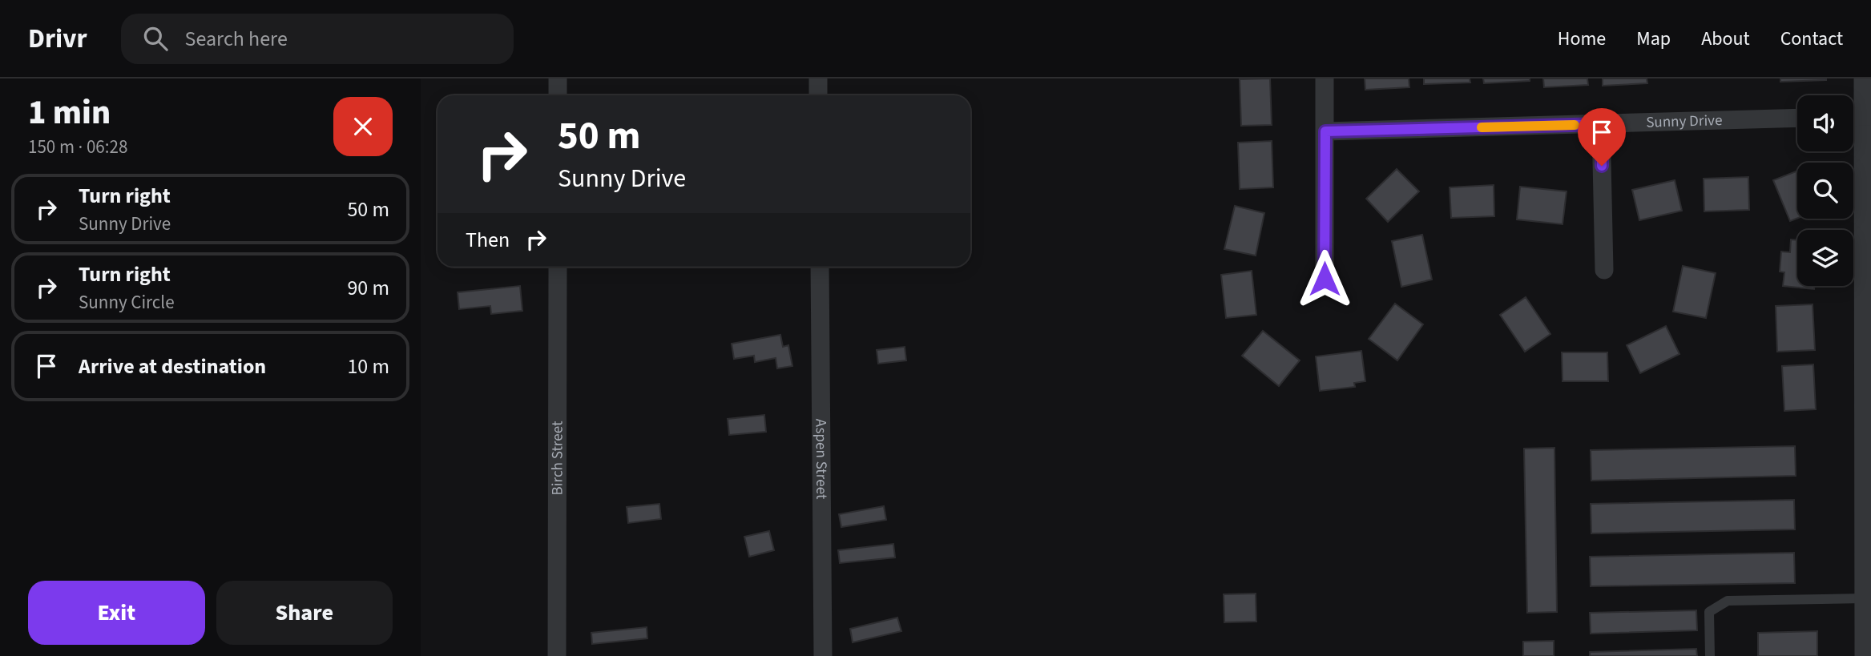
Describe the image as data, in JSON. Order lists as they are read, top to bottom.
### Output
{
  "streets": {
    "street": ["Sunny Drive", "Birch Street", "Aspen Street"]
  },
  "page": {
    "header": "Drivr",
    "search": "Search here",
    "nav": [
      "Home",
      "Map",
      "About",
      "Contact"
    ],
    "heading": ["1 min", "150 m · 06:28"],
    "turn": ["50 m", "Sunny Drive"],
    "list": [
      {
        "name": "Turn right",
        "note": "Sunny Drive",
        "value": "50 m"
      },
      {
        "name": "Turn right",
        "note": "Sunny Circle",
        "value": "90 m"
      },
      {
        "name": "Arrive at destination",
        "value": "10 m"
      }
    ],
    "then": "Then",
    "buttons": ["Exit", "Share"]
  }
}
